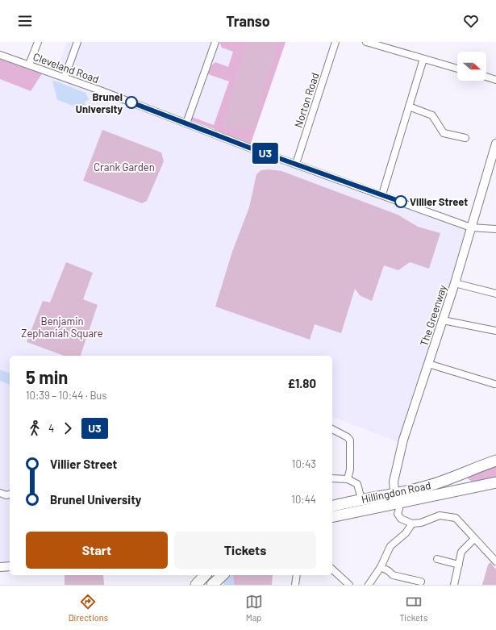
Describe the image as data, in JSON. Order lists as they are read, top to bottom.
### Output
{
  "streets": {
    "main road": ["Hillingdon Road"],
    "street": ["Cleveland Road", "Norton Road", "The Greenway"]
  },
  "crossings": [
    ["Cleveland Road", "Norton Road"],
    ["Cleveland Road", "The Greenway"],
    ["The Greenway", "Hillingdon Road"]
  ],
  "parks": ["Crank Garden", "Benjamin Zephaniah Square"],
  "places": ["Brunel University", "Villier Street"],
  "lines": ["bus line U3"],
  "north": "right",
  "page": {
    "header": "Transo",
    "on_map": "U3",
    "heading": ["5 min", "10:39 – 10:44 · Bus", "£1.80"],
    "legs": ["4", "U3"],
    "list": [
      {
        "name": "Villier Street",
        "value": "10:43"
      },
      {
        "name": "Brunel University",
        "value": "10:44"
      }
    ],
    "buttons": ["Start", "Tickets"],
    "tabs": ["Directions", "Map", "Tickets"]
  }
}
